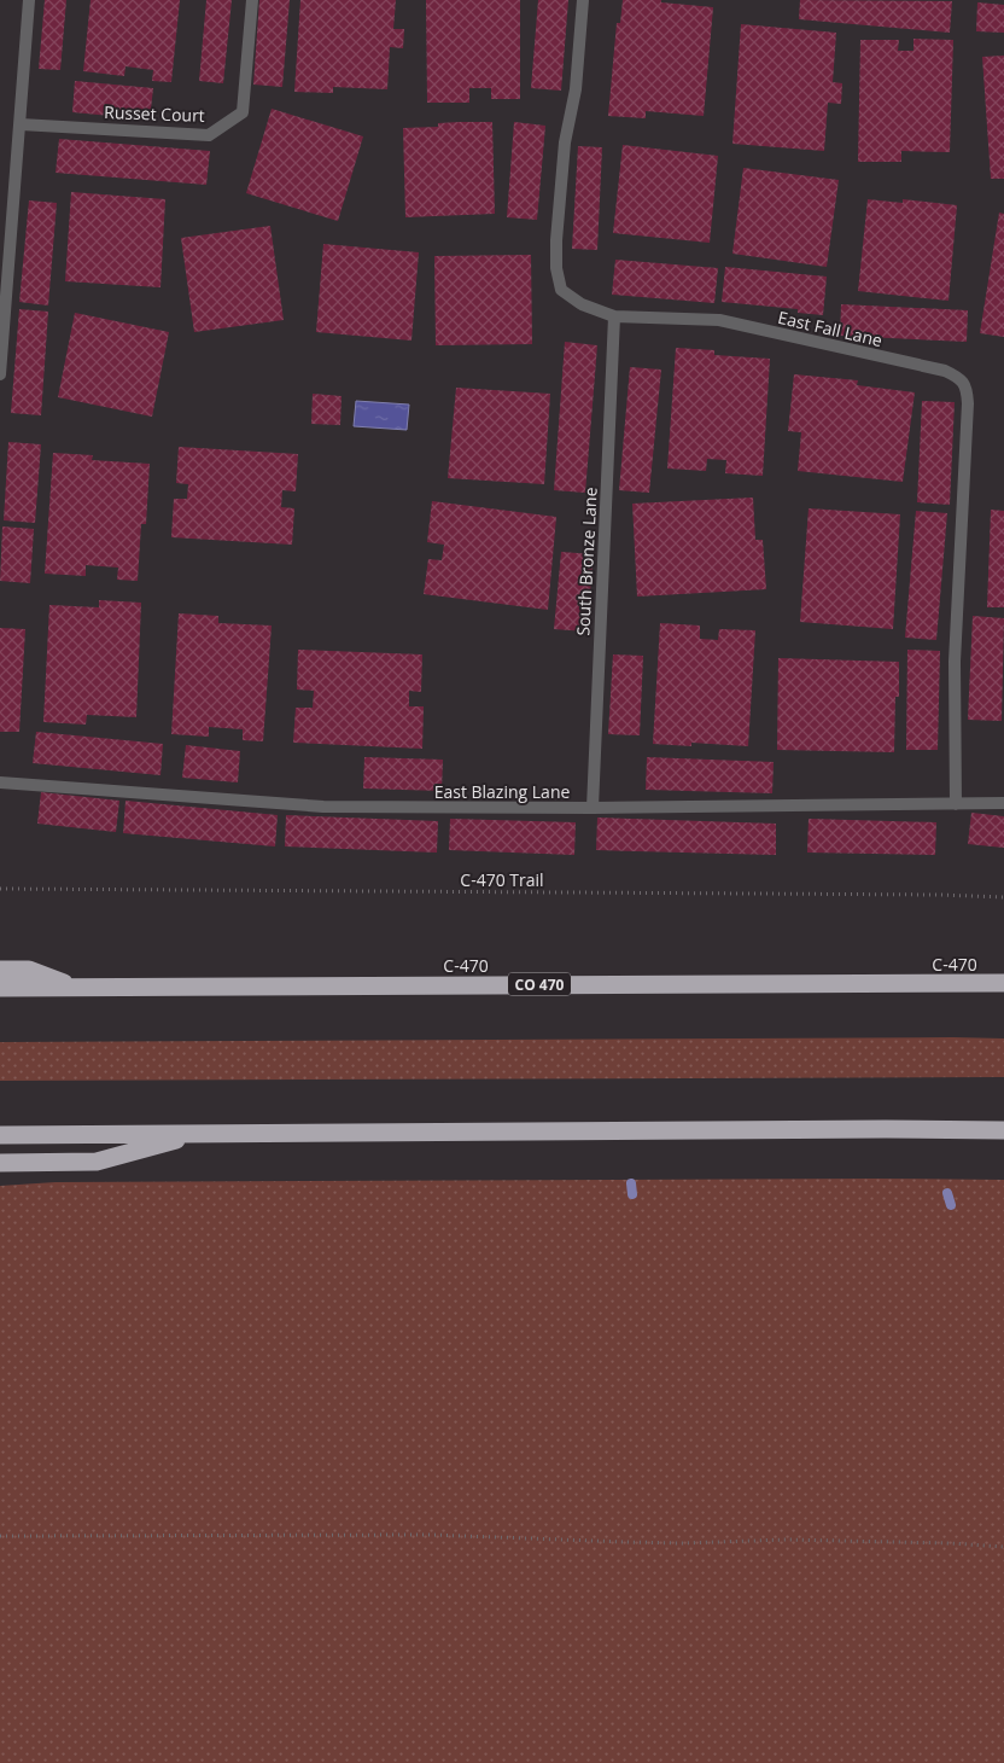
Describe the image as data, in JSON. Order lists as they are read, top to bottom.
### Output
{
  "streets": {
    "highway": ["C-470", "CO 470"],
    "lane": [
      "Russet Court",
      "East Fall Lane",
      "South Bronze Lane",
      "East Blazing Lane"
    ],
    "path": ["C-470 Trail"]
  },
  "crossings": [
    ["East Fall Lane", "South Bronze Lane"],
    ["East Fall Lane", "East Blazing Lane"],
    ["South Bronze Lane", "East Blazing Lane"]
  ]
}
